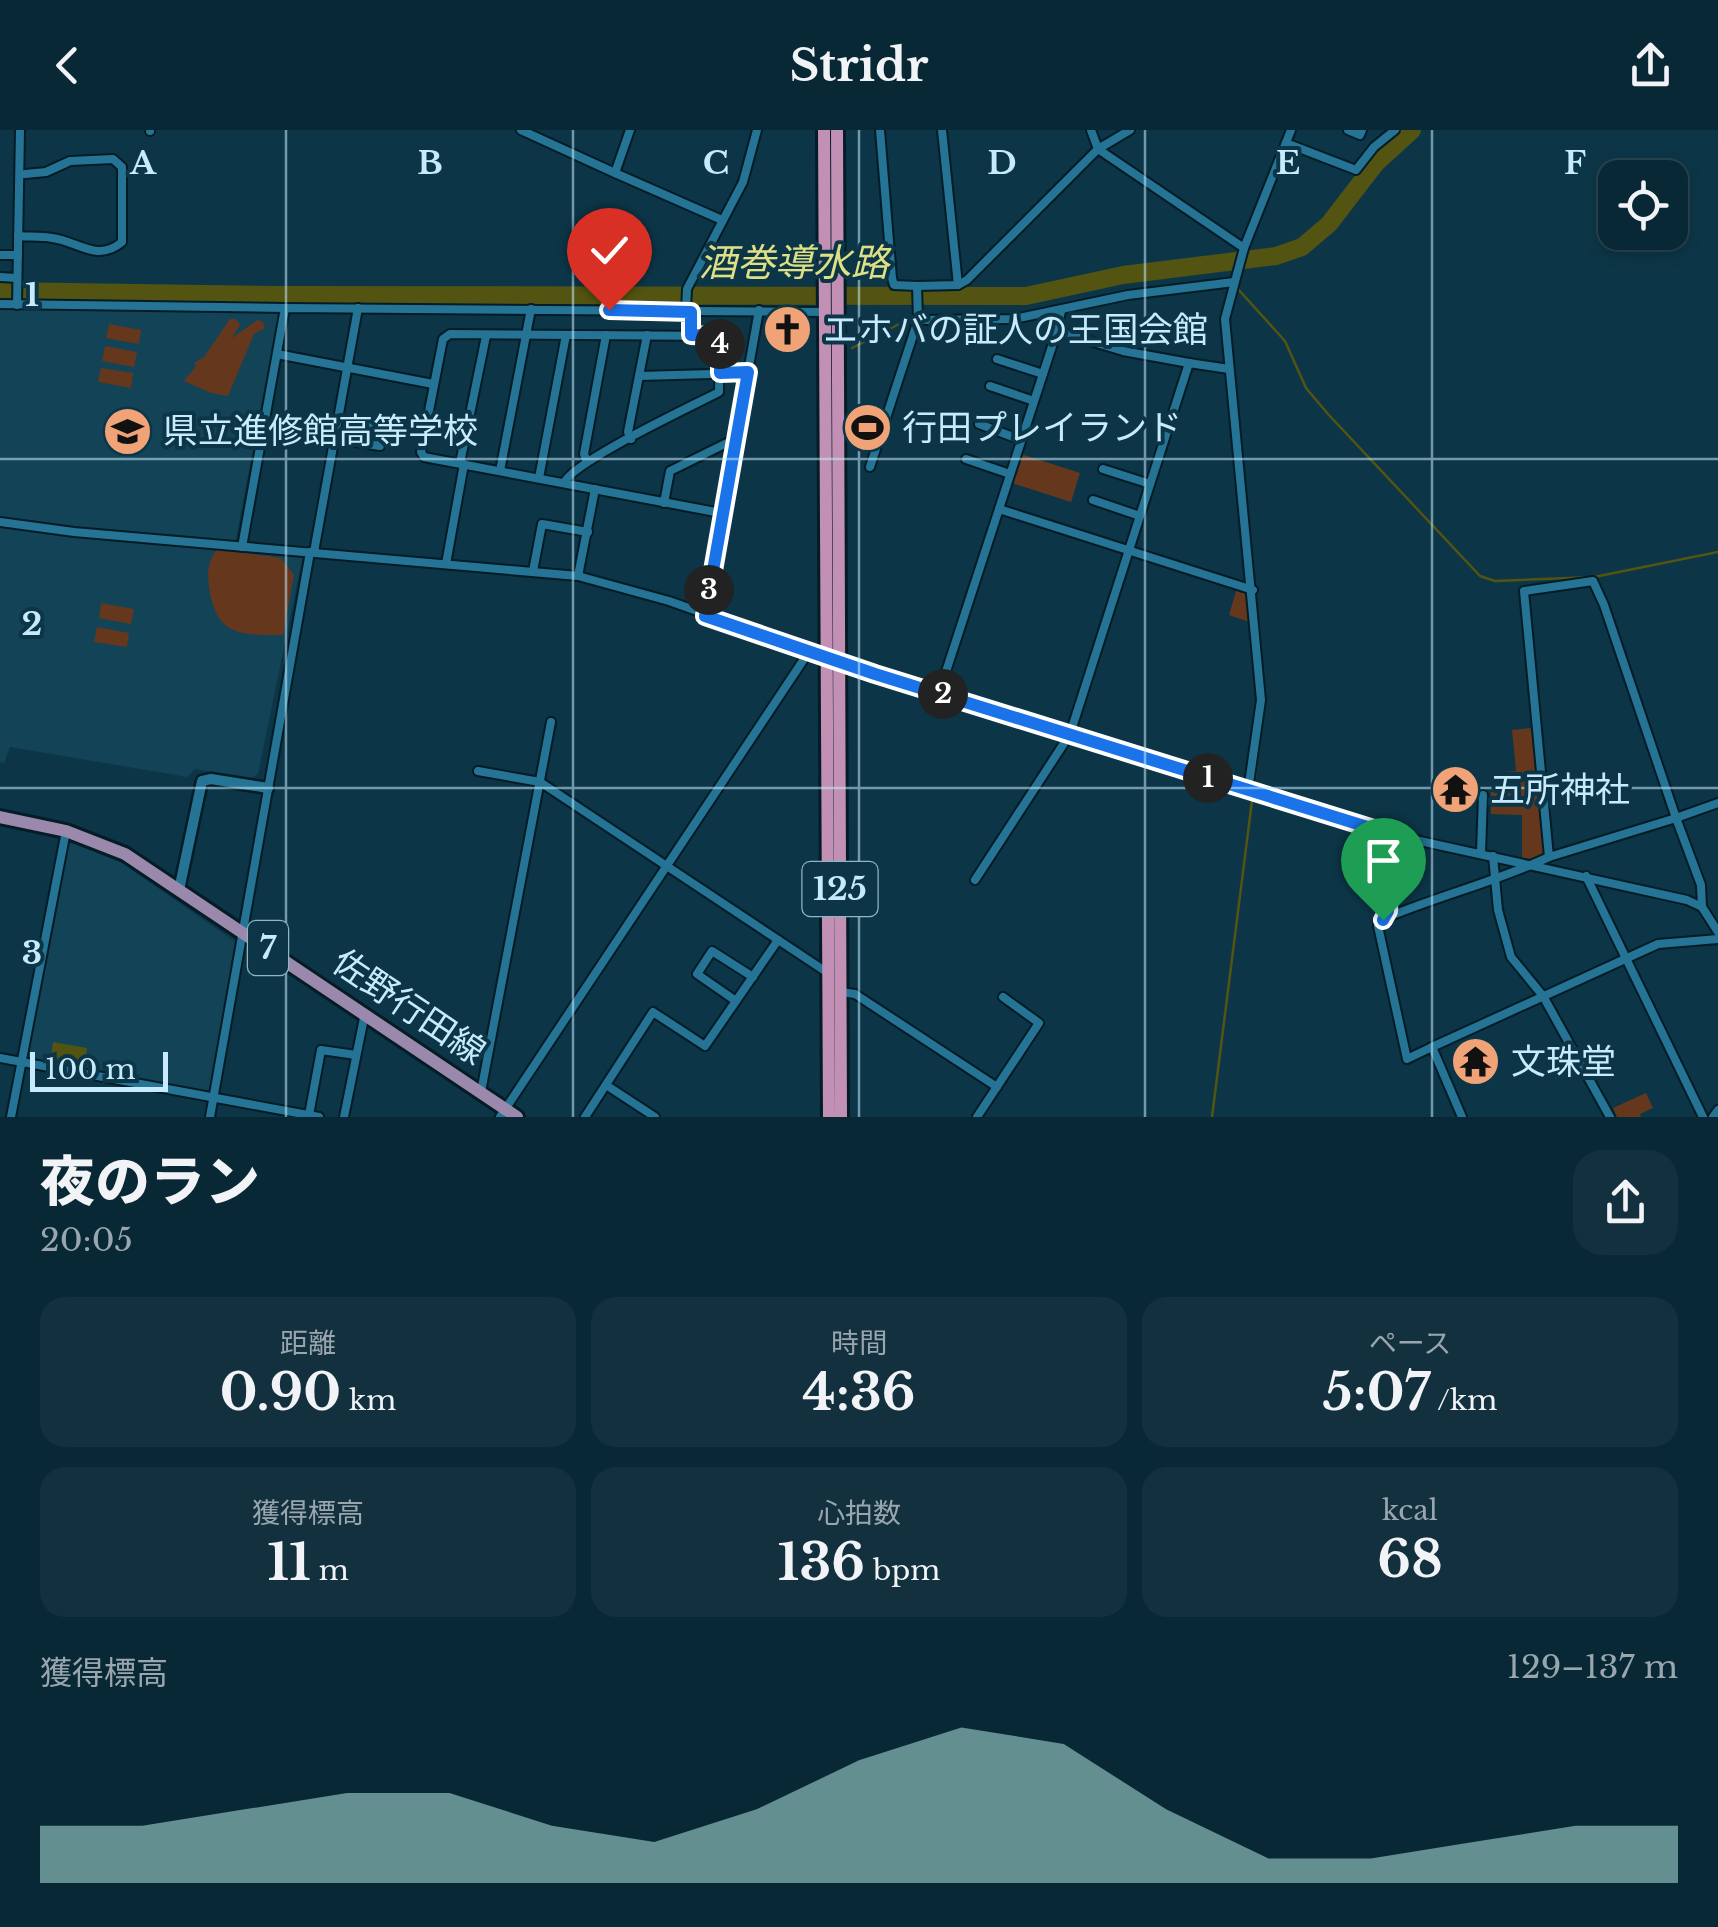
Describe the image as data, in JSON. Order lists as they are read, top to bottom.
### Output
{
  "streets": {
    "highway": ["125"],
    "main road": ["7", "佐野行田線"]
  },
  "water": ["酒巻導水路"],
  "places": {
    "church": ["エホバの証人の王国会館"],
    "sports": ["行田プレイランド"],
    "school or university": ["県立進修館高等学校"],
    "temple": ["五所神社", "文珠堂"]
  },
  "scale_bar": "100 m",
  "page": {
    "header": "Stridr",
    "pins": [
      "4",
      "3",
      "2",
      "1"
    ],
    "scale": "100 m",
    "heading": ["夜のラン", "20:05"],
    "stats": [
      ["距離", "0.90 km"],
      ["時間", "4:36"],
      ["ペース", "5:07 /km"],
      ["獲得標高", "11 m"],
      ["心拍数", "136 bpm"],
      ["kcal", "68"]
    ],
    "chart": ["獲得標高", "129–137 m"]
  },
  "grid": {
    "columns": [
      "A",
      "B",
      "C",
      "D",
      "E",
      "F"
    ],
    "rows": ["1", "2", "3"]
  }
}
